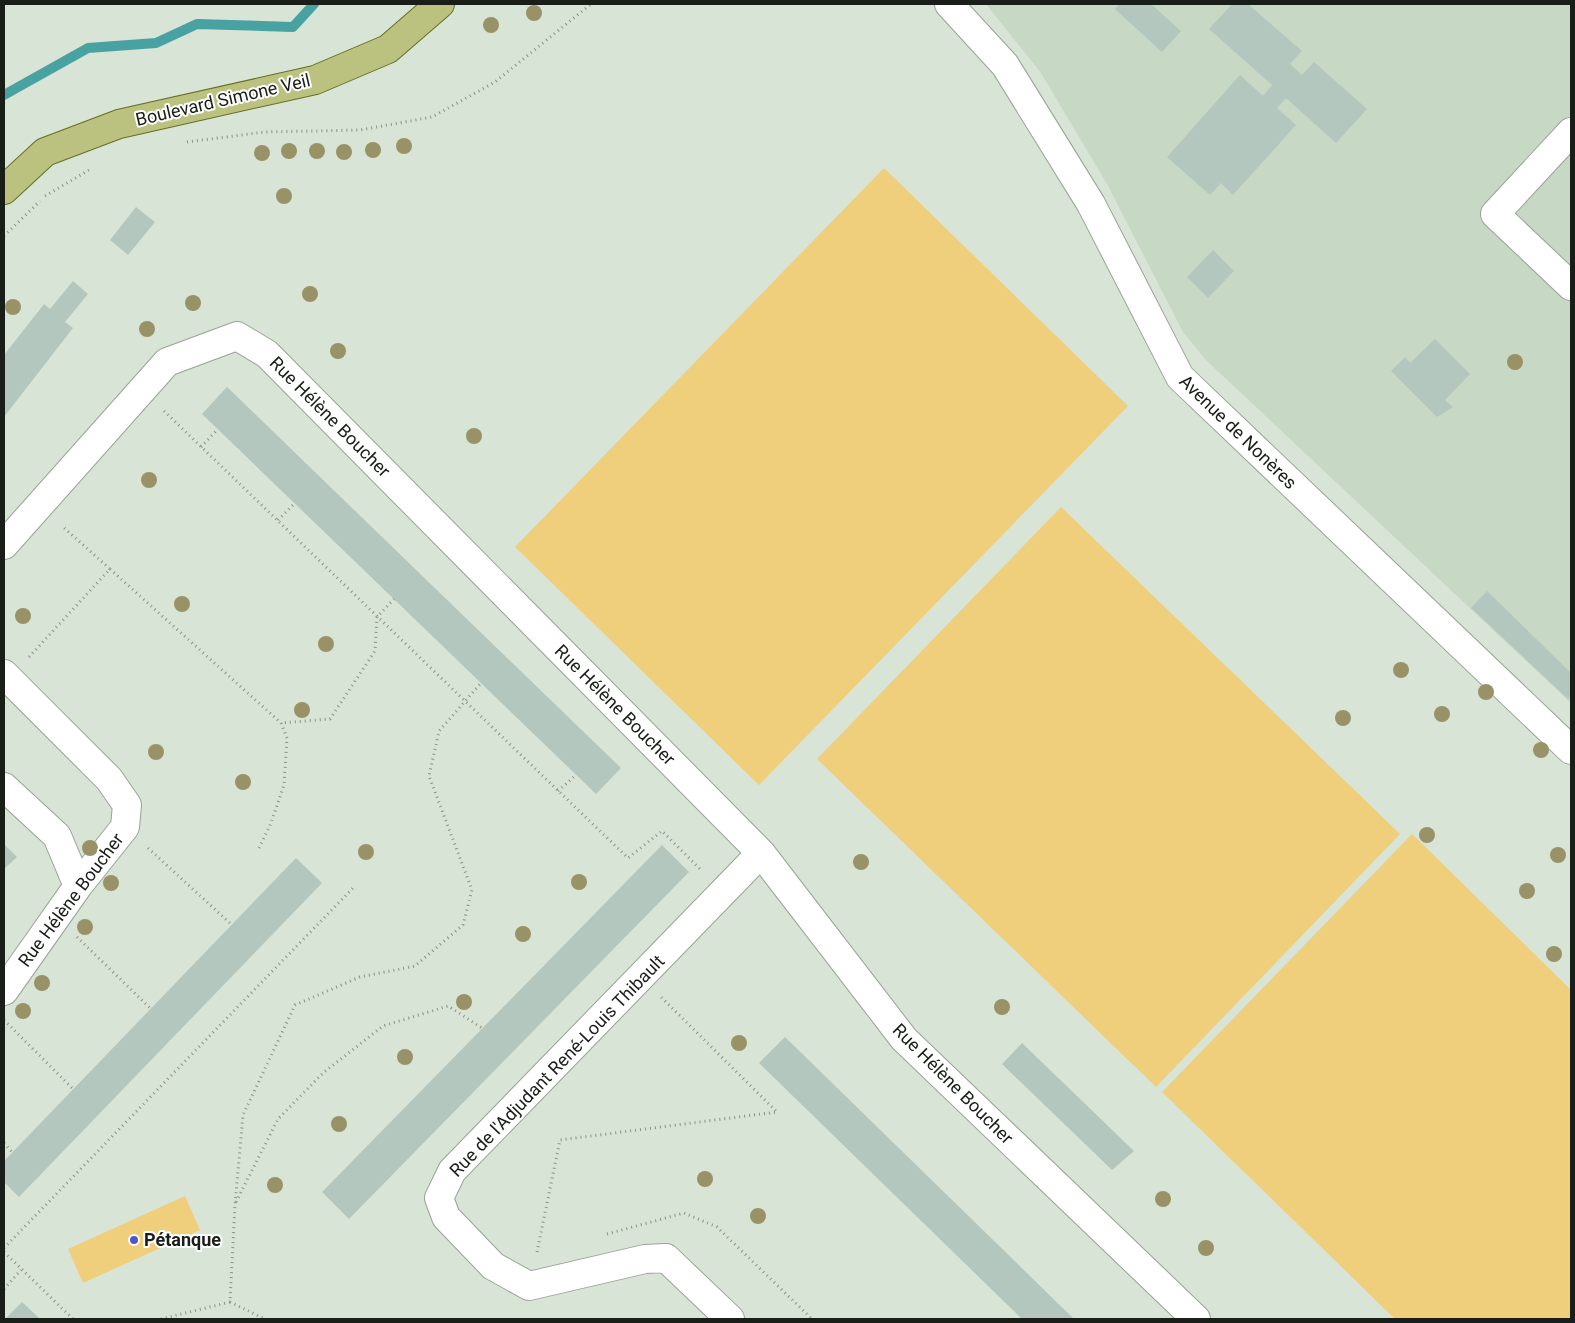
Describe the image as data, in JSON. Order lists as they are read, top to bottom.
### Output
{
  "streets": {
    "main road": ["Boulevard Simone Veil"],
    "street": ["Rue Hélène Boucher", "Avenue de Nonères", "Rue de l'Adjudant René-Louis Thibault"]
  },
  "crossings": [
    ["Rue Hélène Boucher", "Rue de l'Adjudant René-Louis Thibault"]
  ],
  "places": ["Pétanque"]
}
